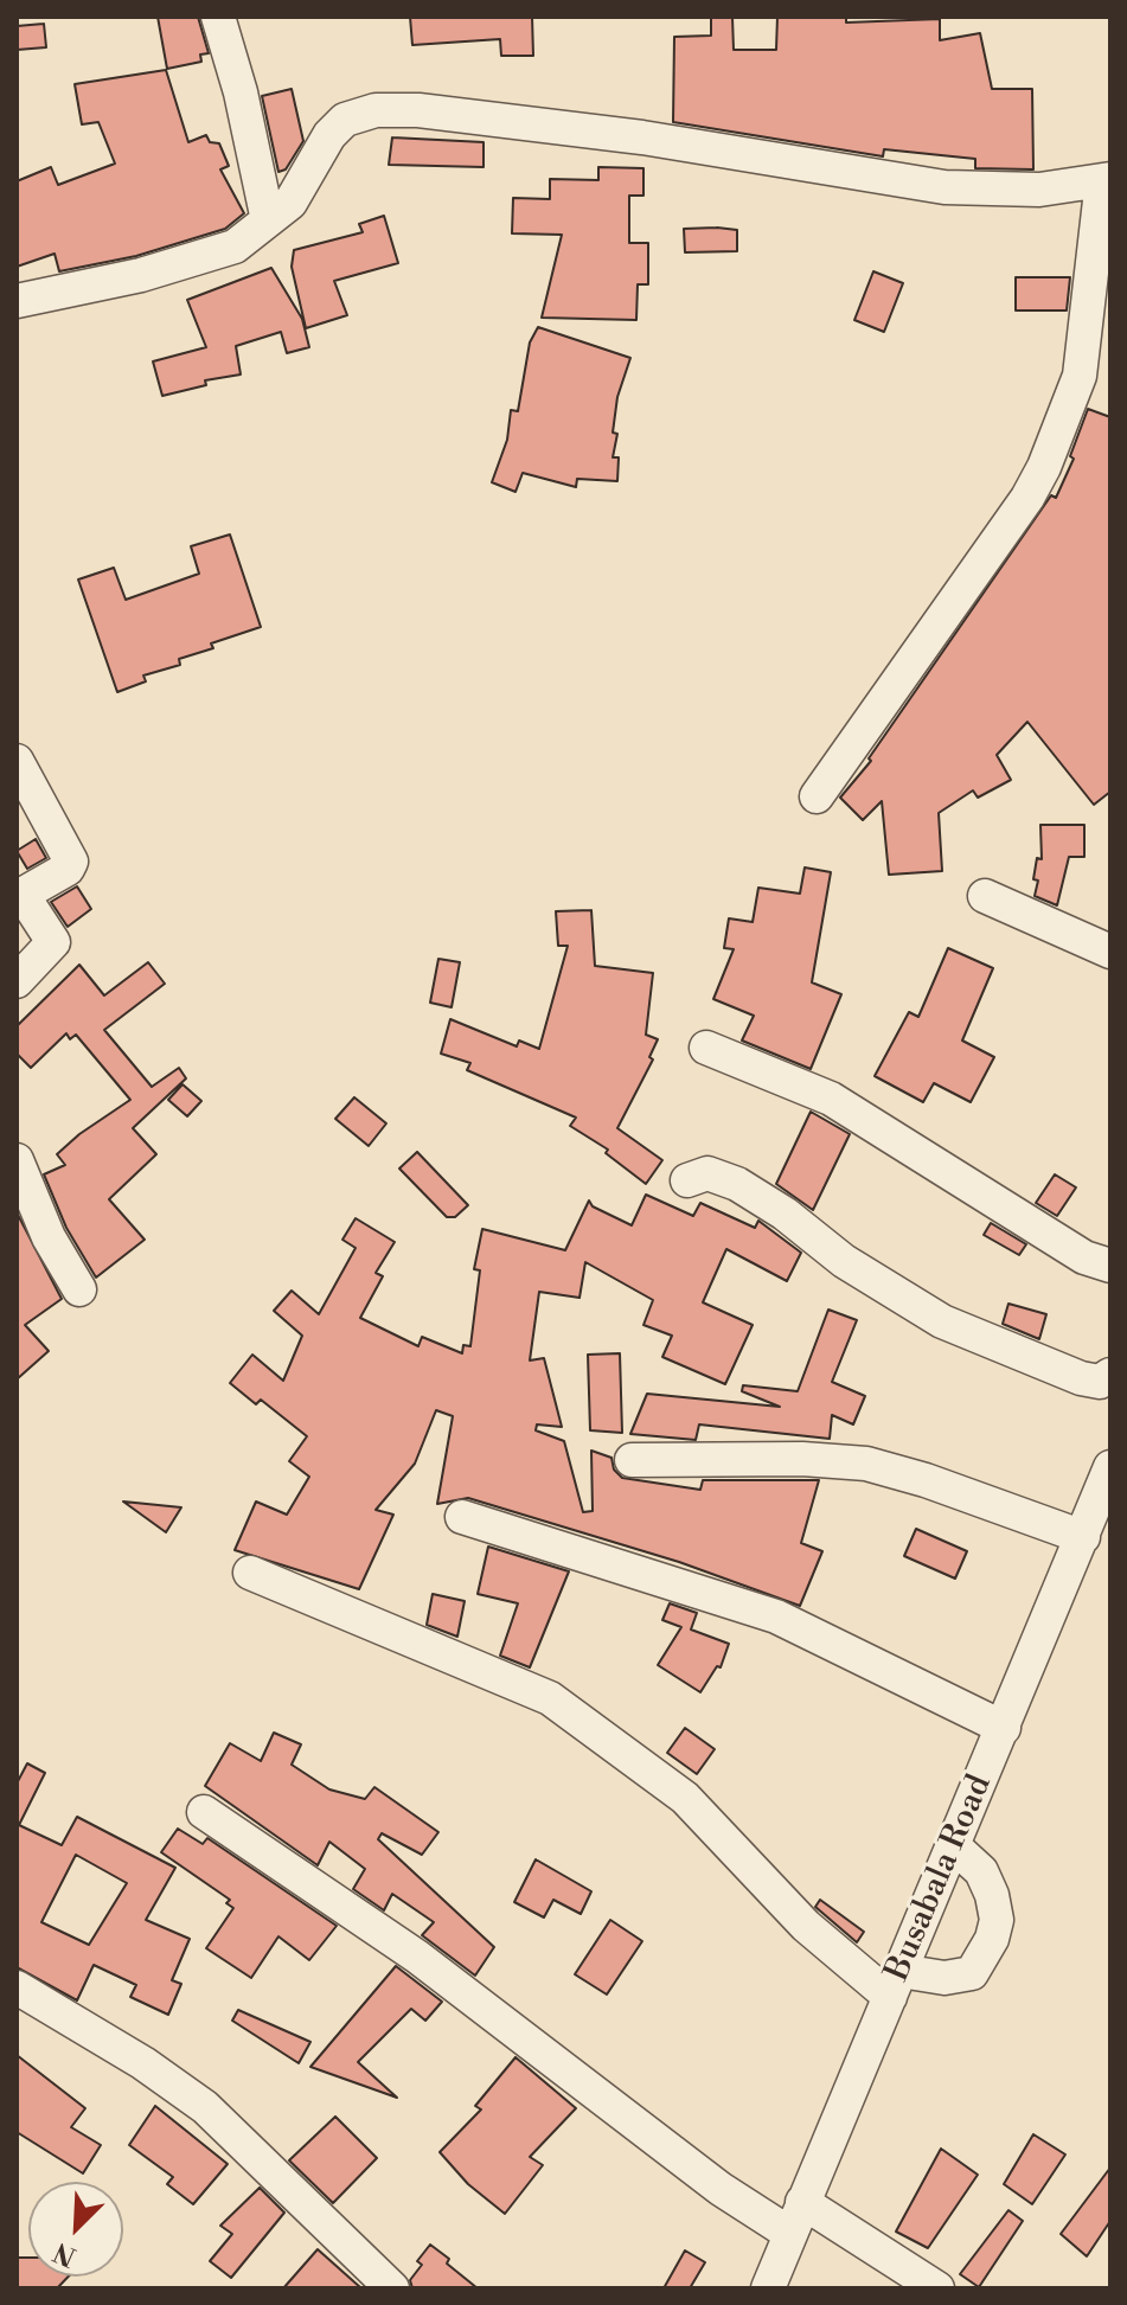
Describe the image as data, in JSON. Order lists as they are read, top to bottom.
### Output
{
  "streets": {
    "street": ["Busabala Road"]
  },
  "north": "bottom left"
}
